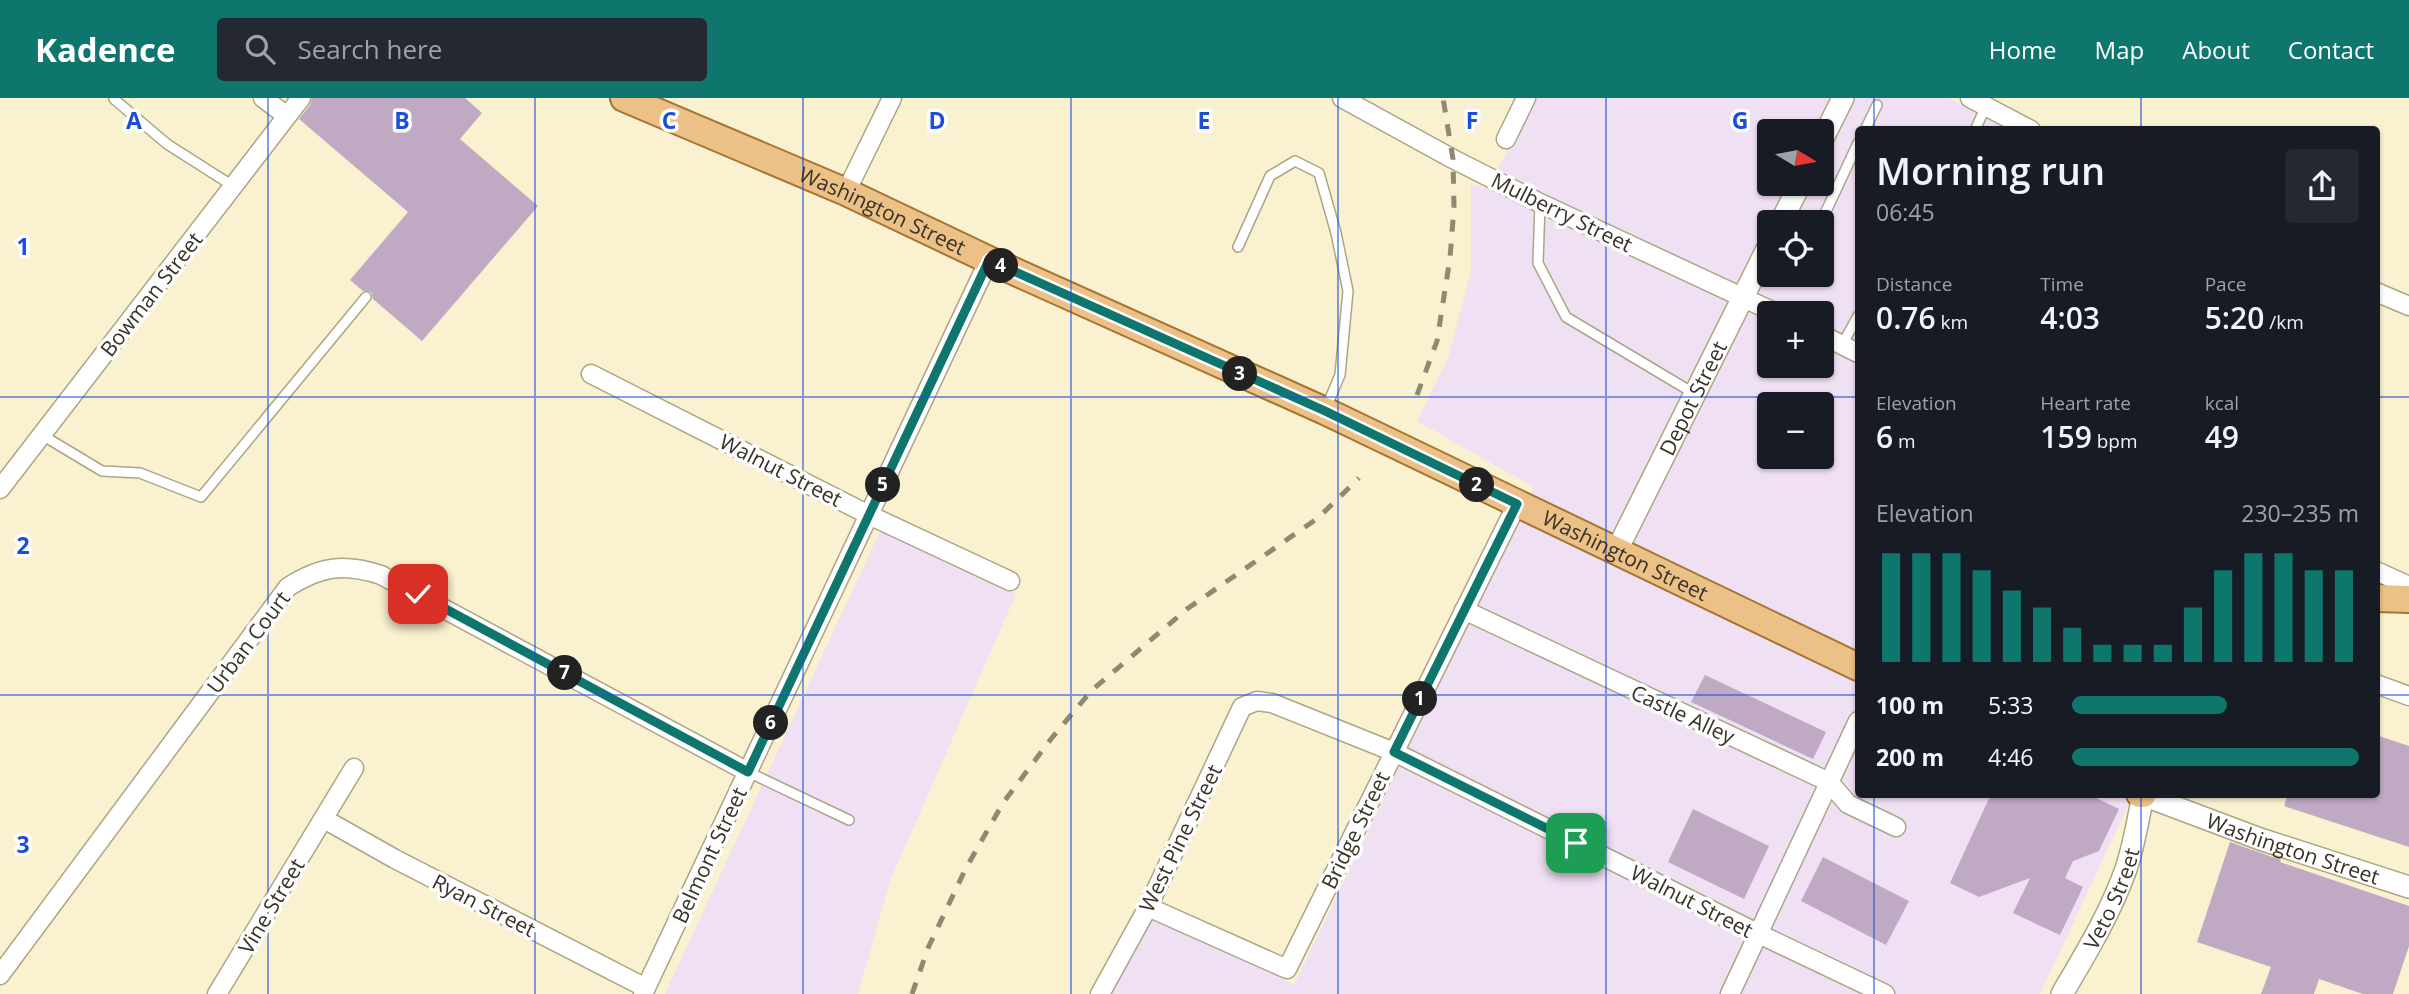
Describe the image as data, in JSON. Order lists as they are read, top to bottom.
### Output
{
  "streets": {
    "main road": ["Washington Street"],
    "street": [
      "Mulberry Street",
      "Bowman Street",
      "Depot Street",
      "Walnut Street",
      "Urban Court",
      "Castle Alley",
      "Bridge Street",
      "West Pine Street",
      "Belmont Street",
      "Veto Street",
      "Ryan Street",
      "Vine Street"
    ]
  },
  "crossings": [
    ["Washington Street", "Depot Street"],
    ["Washington Street", "Bridge Street"],
    ["Washington Street", "Belmont Street"],
    ["Mulberry Street", "Depot Street"],
    ["Walnut Street", "Bridge Street"],
    ["Walnut Street", "West Pine Street"],
    ["Walnut Street", "Belmont Street"],
    ["Urban Court", "Belmont Street"],
    ["Castle Alley", "Bridge Street"],
    ["Bridge Street", "West Pine Street"],
    ["Belmont Street", "Ryan Street"],
    ["Ryan Street", "Vine Street"]
  ],
  "north": "right",
  "page": {
    "header": "Kadence",
    "search": "Search here",
    "nav": [
      "Home",
      "Map",
      "About",
      "Contact"
    ],
    "map_buttons": ["+", "−"],
    "heading": ["Morning run", "06:45"],
    "stats": [
      ["Distance", "0.76 km"],
      ["Time", "4:03"],
      ["Pace", "5:20 /km"],
      ["Elevation", "6 m"],
      ["Heart rate", "159 bpm"],
      ["kcal", "49"]
    ],
    "pins": [
      "4",
      "3",
      "2",
      "5",
      "7",
      "1",
      "6"
    ],
    "chart": ["Elevation", "230–235 m"],
    "list": [
      {
        "name": "100 m",
        "note": "5:33"
      },
      {
        "name": "200 m",
        "note": "4:46"
      }
    ]
  },
  "grid": {
    "columns": [
      "A",
      "B",
      "C",
      "D",
      "E",
      "F",
      "G"
    ],
    "rows": ["1", "2", "3"]
  }
}
